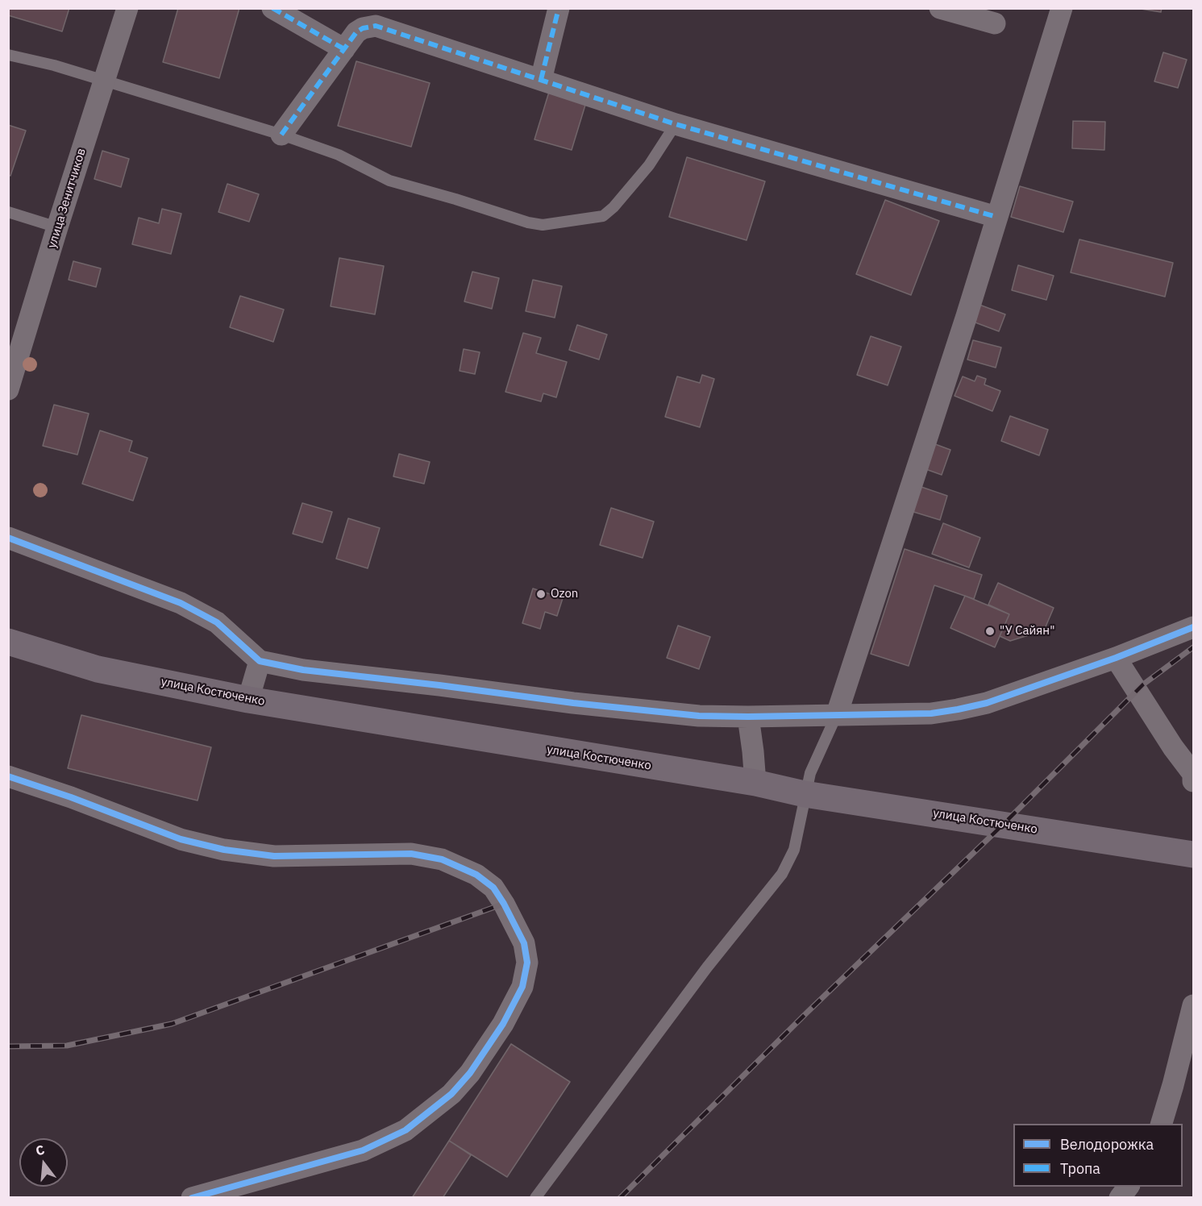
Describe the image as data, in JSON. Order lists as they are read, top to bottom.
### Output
{
  "streets": {
    "street": ["улица Зенитчиков", "улица Костюченко"]
  },
  "places": ["Ozon", "\"У Сайян\""],
  "legend": ["Велодорожка", "Тропа"],
  "north": "top"
}
